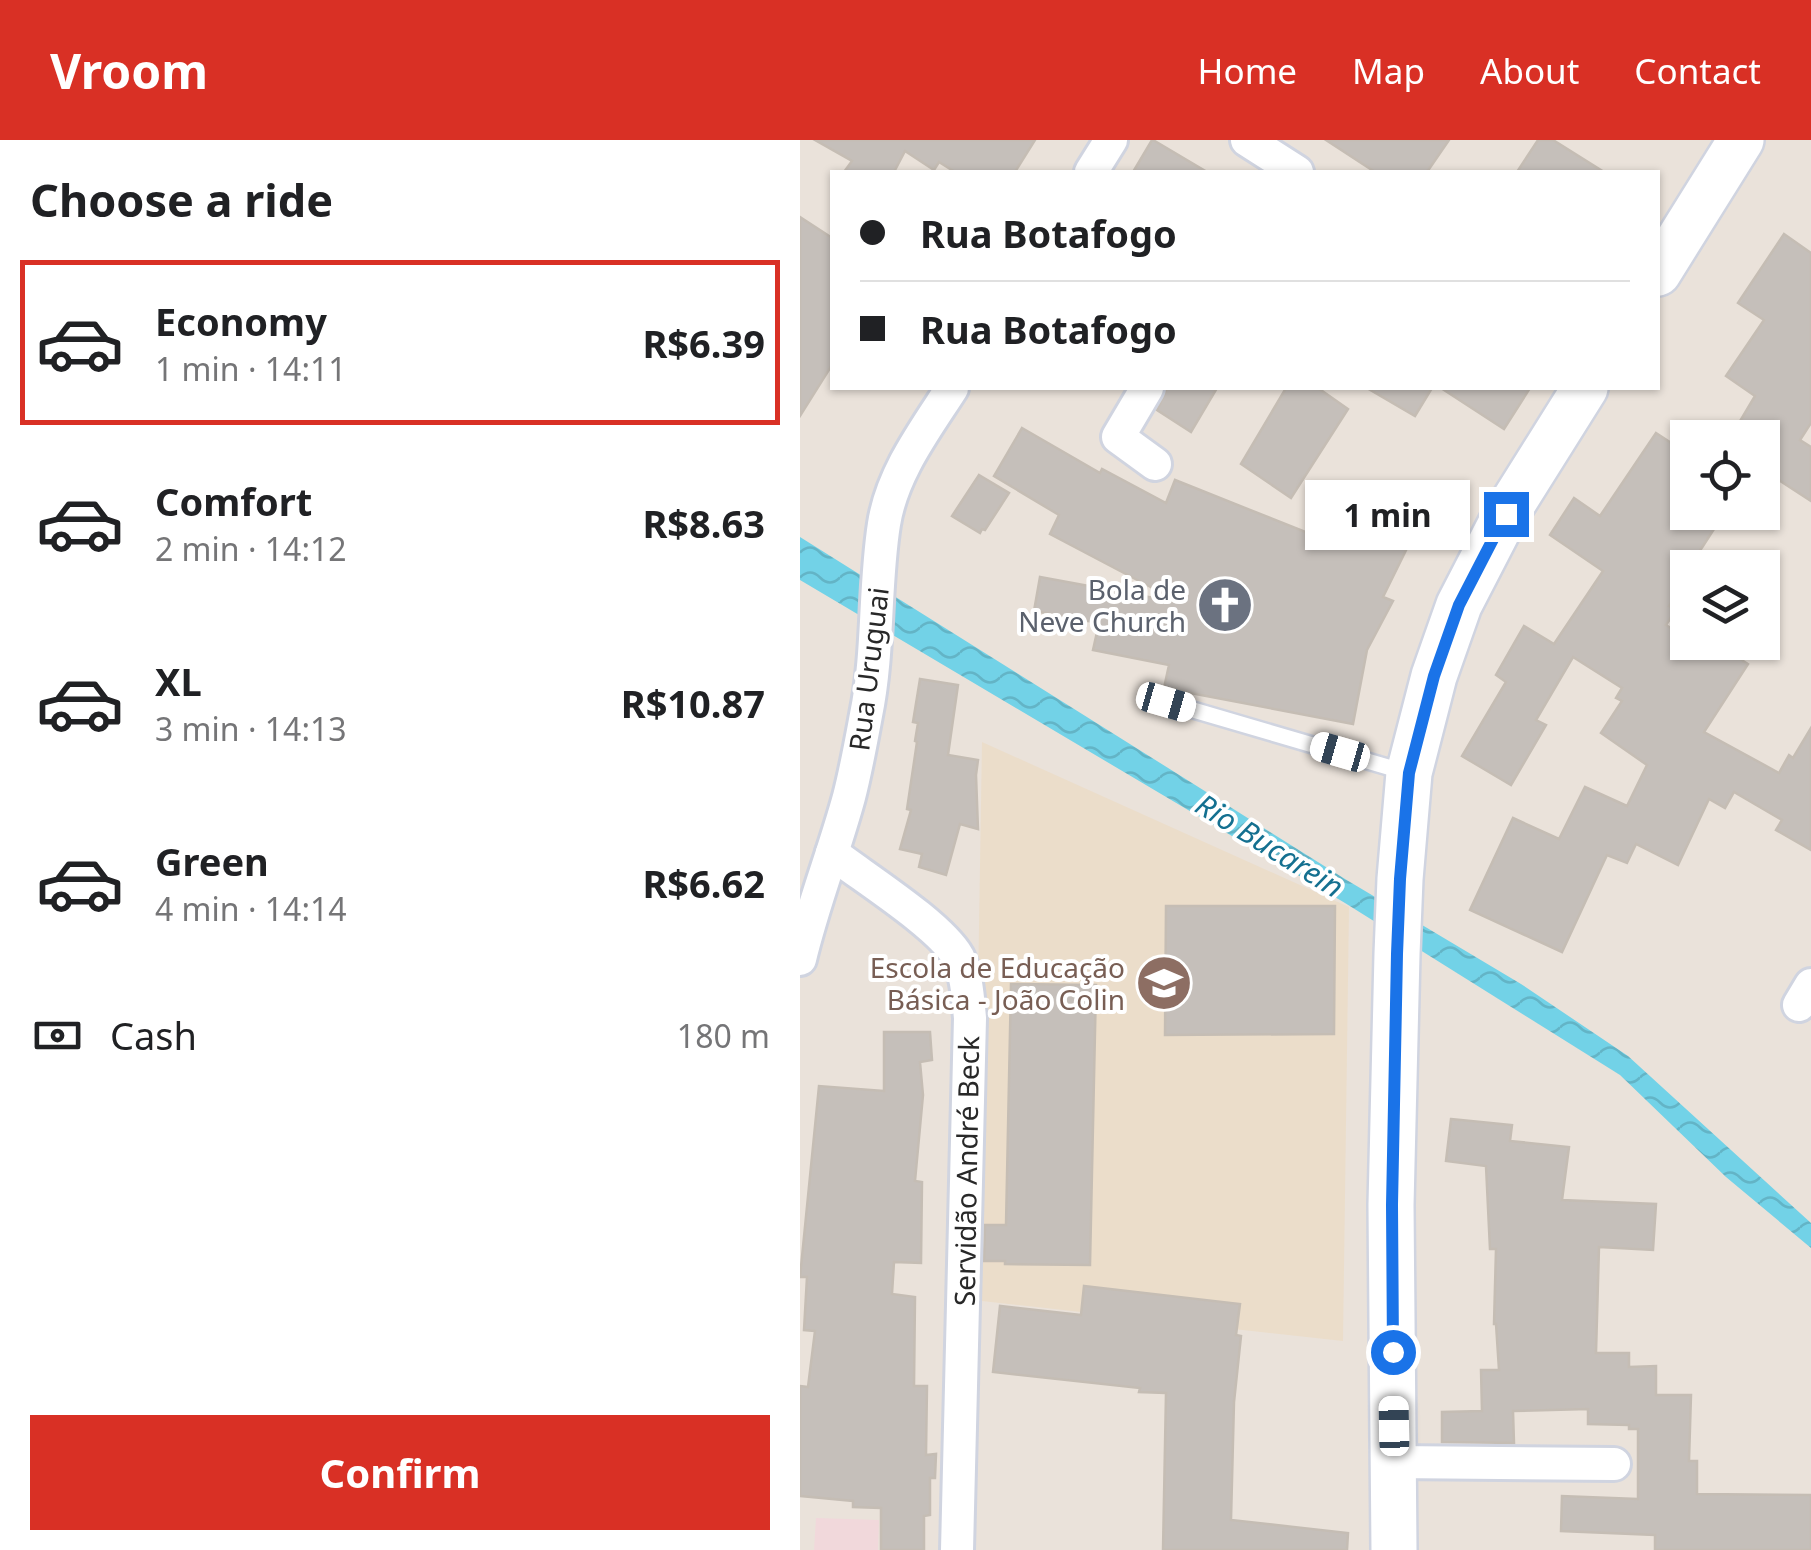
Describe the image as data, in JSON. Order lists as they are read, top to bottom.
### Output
{
  "streets": {
    "street": ["Rua Uruguai", "Servidão André Beck"]
  },
  "crossings": [
    ["Rua Uruguai", "Servidão André Beck"]
  ],
  "water": ["Rio Bucarein"],
  "places": {
    "church": ["Bola de Neve Church"],
    "school or university": ["Escola de Educação Básica - João Colin"]
  },
  "page": {
    "header": "Vroom",
    "nav": [
      "Home",
      "Map",
      "About",
      "Contact"
    ],
    "heading": "Choose a ride",
    "banner": ["Rua Botafogo", "Rua Botafogo"],
    "list": [
      {
        "name": "Economy",
        "note": "1 min · 14:11",
        "value": "R$6.39"
      },
      {
        "name": "Comfort",
        "note": "2 min · 14:12",
        "value": "R$8.63"
      },
      {
        "name": "XL",
        "note": "3 min · 14:13",
        "value": "R$10.87"
      },
      {
        "name": "Green",
        "note": "4 min · 14:14",
        "value": "R$6.62"
      }
    ],
    "bubble": "1 min",
    "pay": ["Cash", "180 m"],
    "buttons": "Confirm"
  }
}
